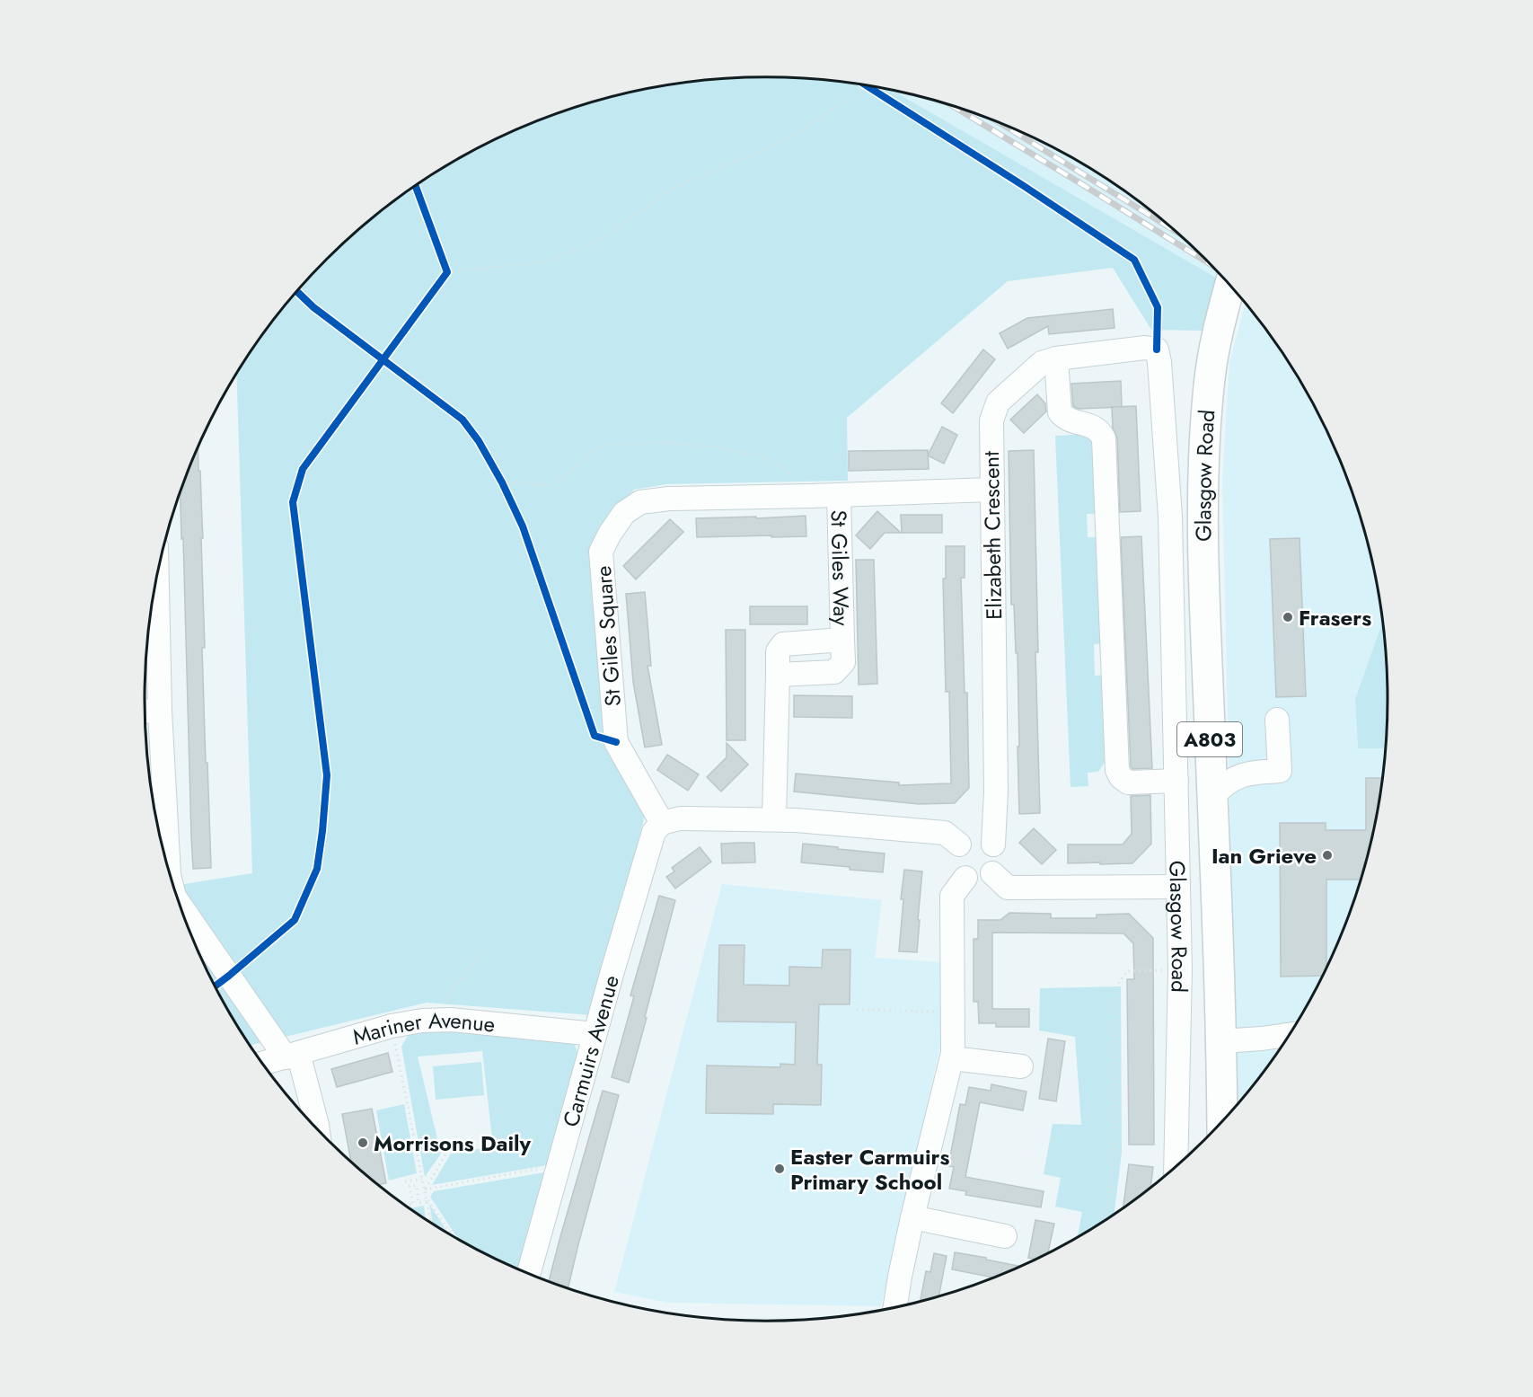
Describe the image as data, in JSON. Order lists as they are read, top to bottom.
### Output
{
  "streets": {
    "main road": ["Glasgow Road", "A803"],
    "street": [
      "Elizabeth Crescent",
      "St Giles Way",
      "St Giles Square",
      "Mariner Avenue",
      "Carmuirs Avenue"
    ]
  },
  "crossings": [
    ["Glasgow Road", "Elizabeth Crescent"],
    ["Elizabeth Crescent", "St Giles Square"],
    ["St Giles Way", "St Giles Square"],
    ["St Giles Square", "Carmuirs Avenue"],
    ["Mariner Avenue", "Carmuirs Avenue"]
  ],
  "places": [
    "Frasers",
    "Ian Grieve",
    "Morrisons Daily",
    "Easter Carmuirs Primary School"
  ]
}
